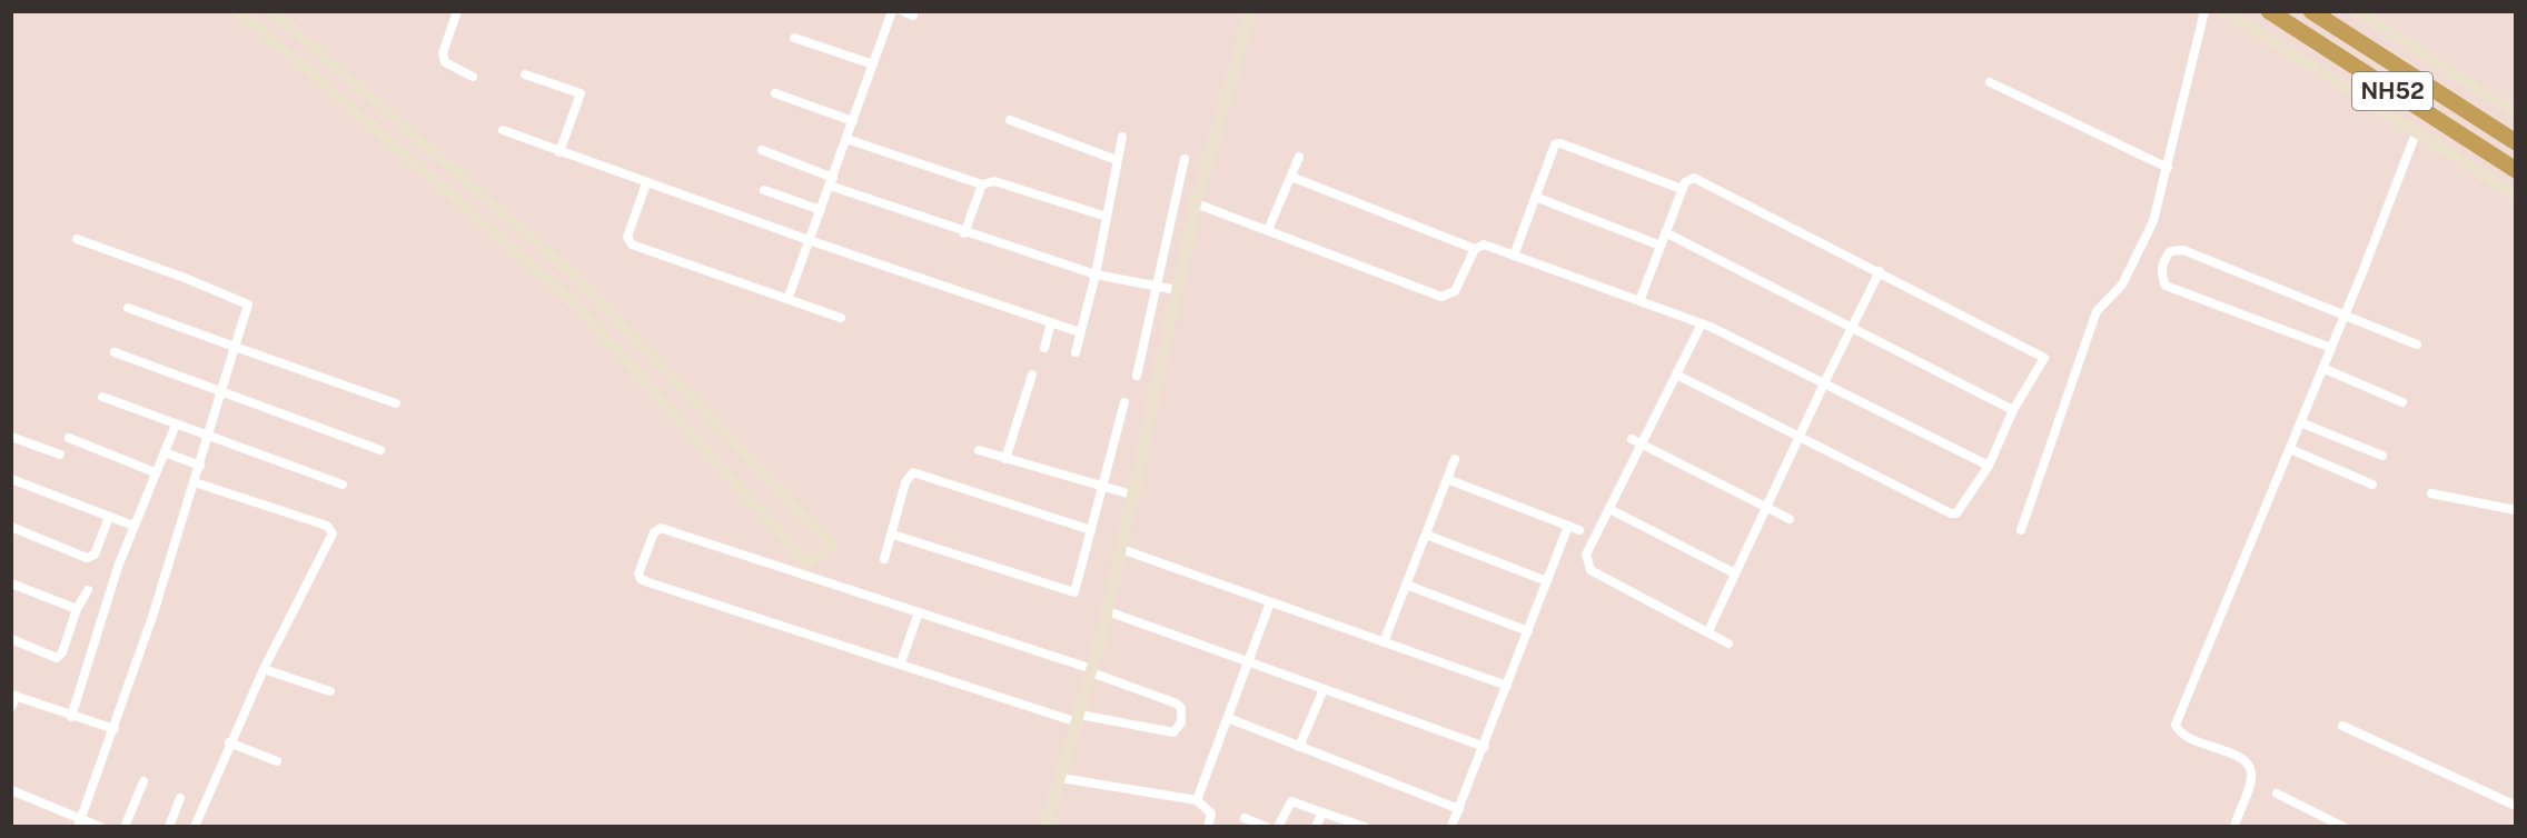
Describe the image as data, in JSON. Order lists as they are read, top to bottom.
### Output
{
  "streets": {
    "highway": ["NH52"]
  }
}
